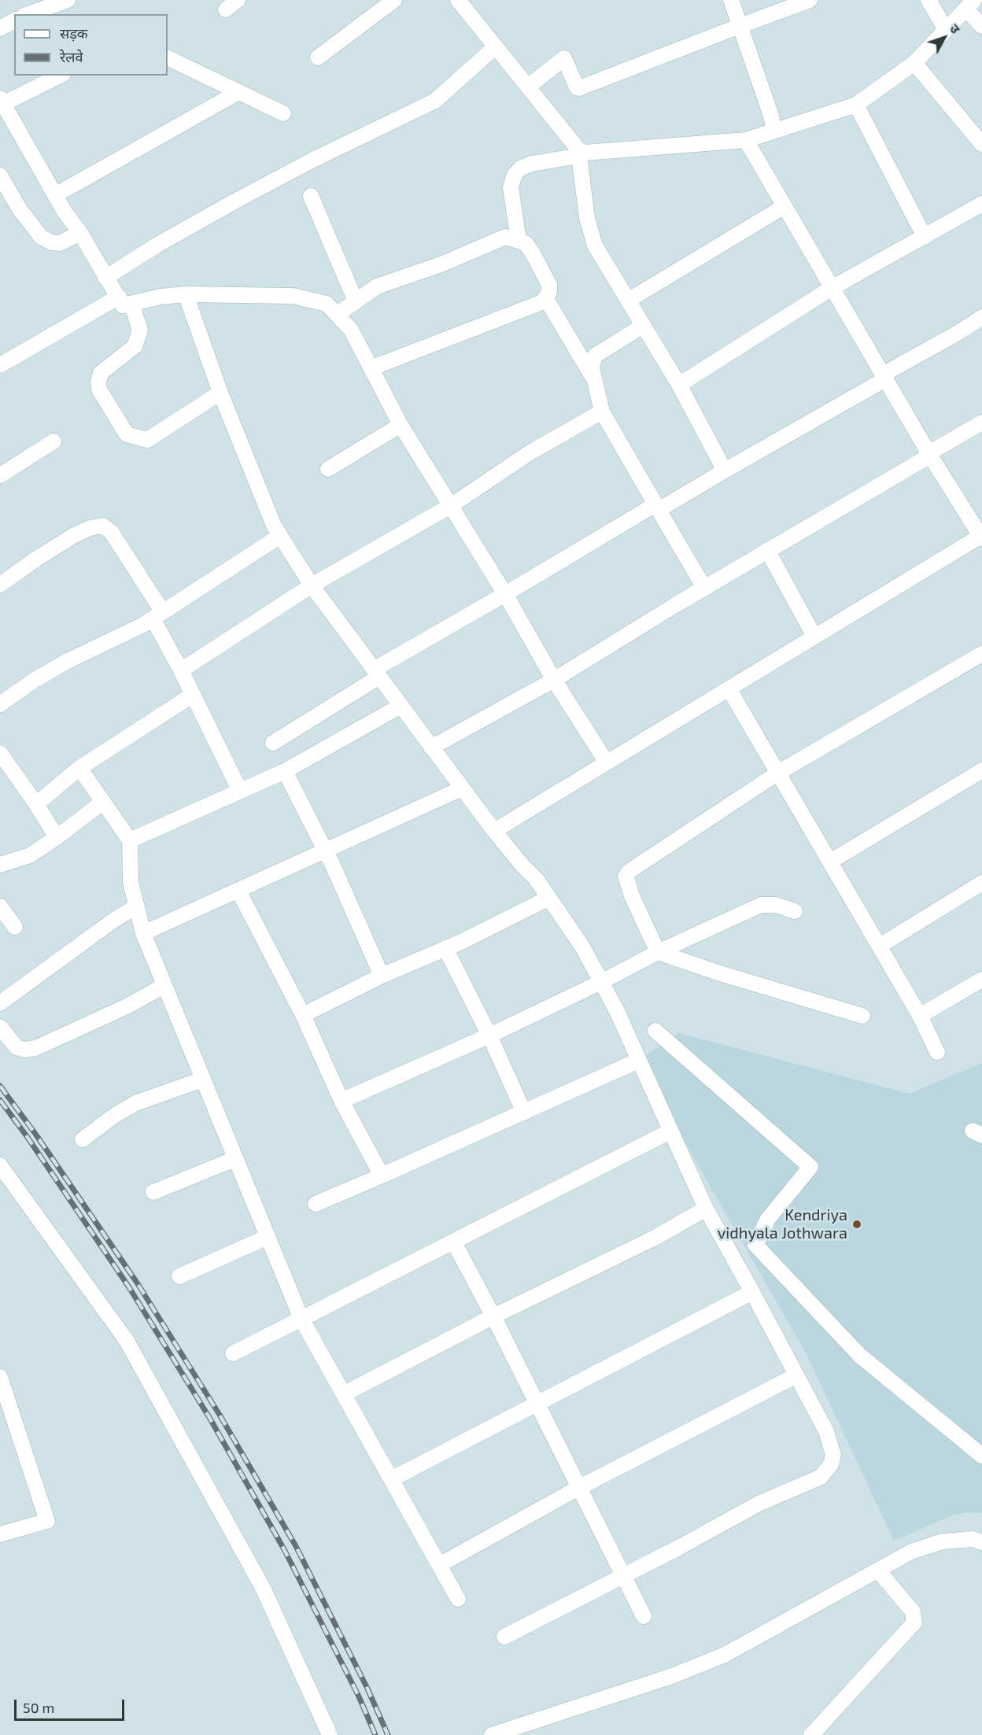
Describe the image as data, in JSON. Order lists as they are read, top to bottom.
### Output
{
  "places": ["Kendriya vidhyala Jothwara"],
  "legend": ["सड़क", "रेलवे"],
  "scale_bar": "50 m",
  "north": "top right"
}
